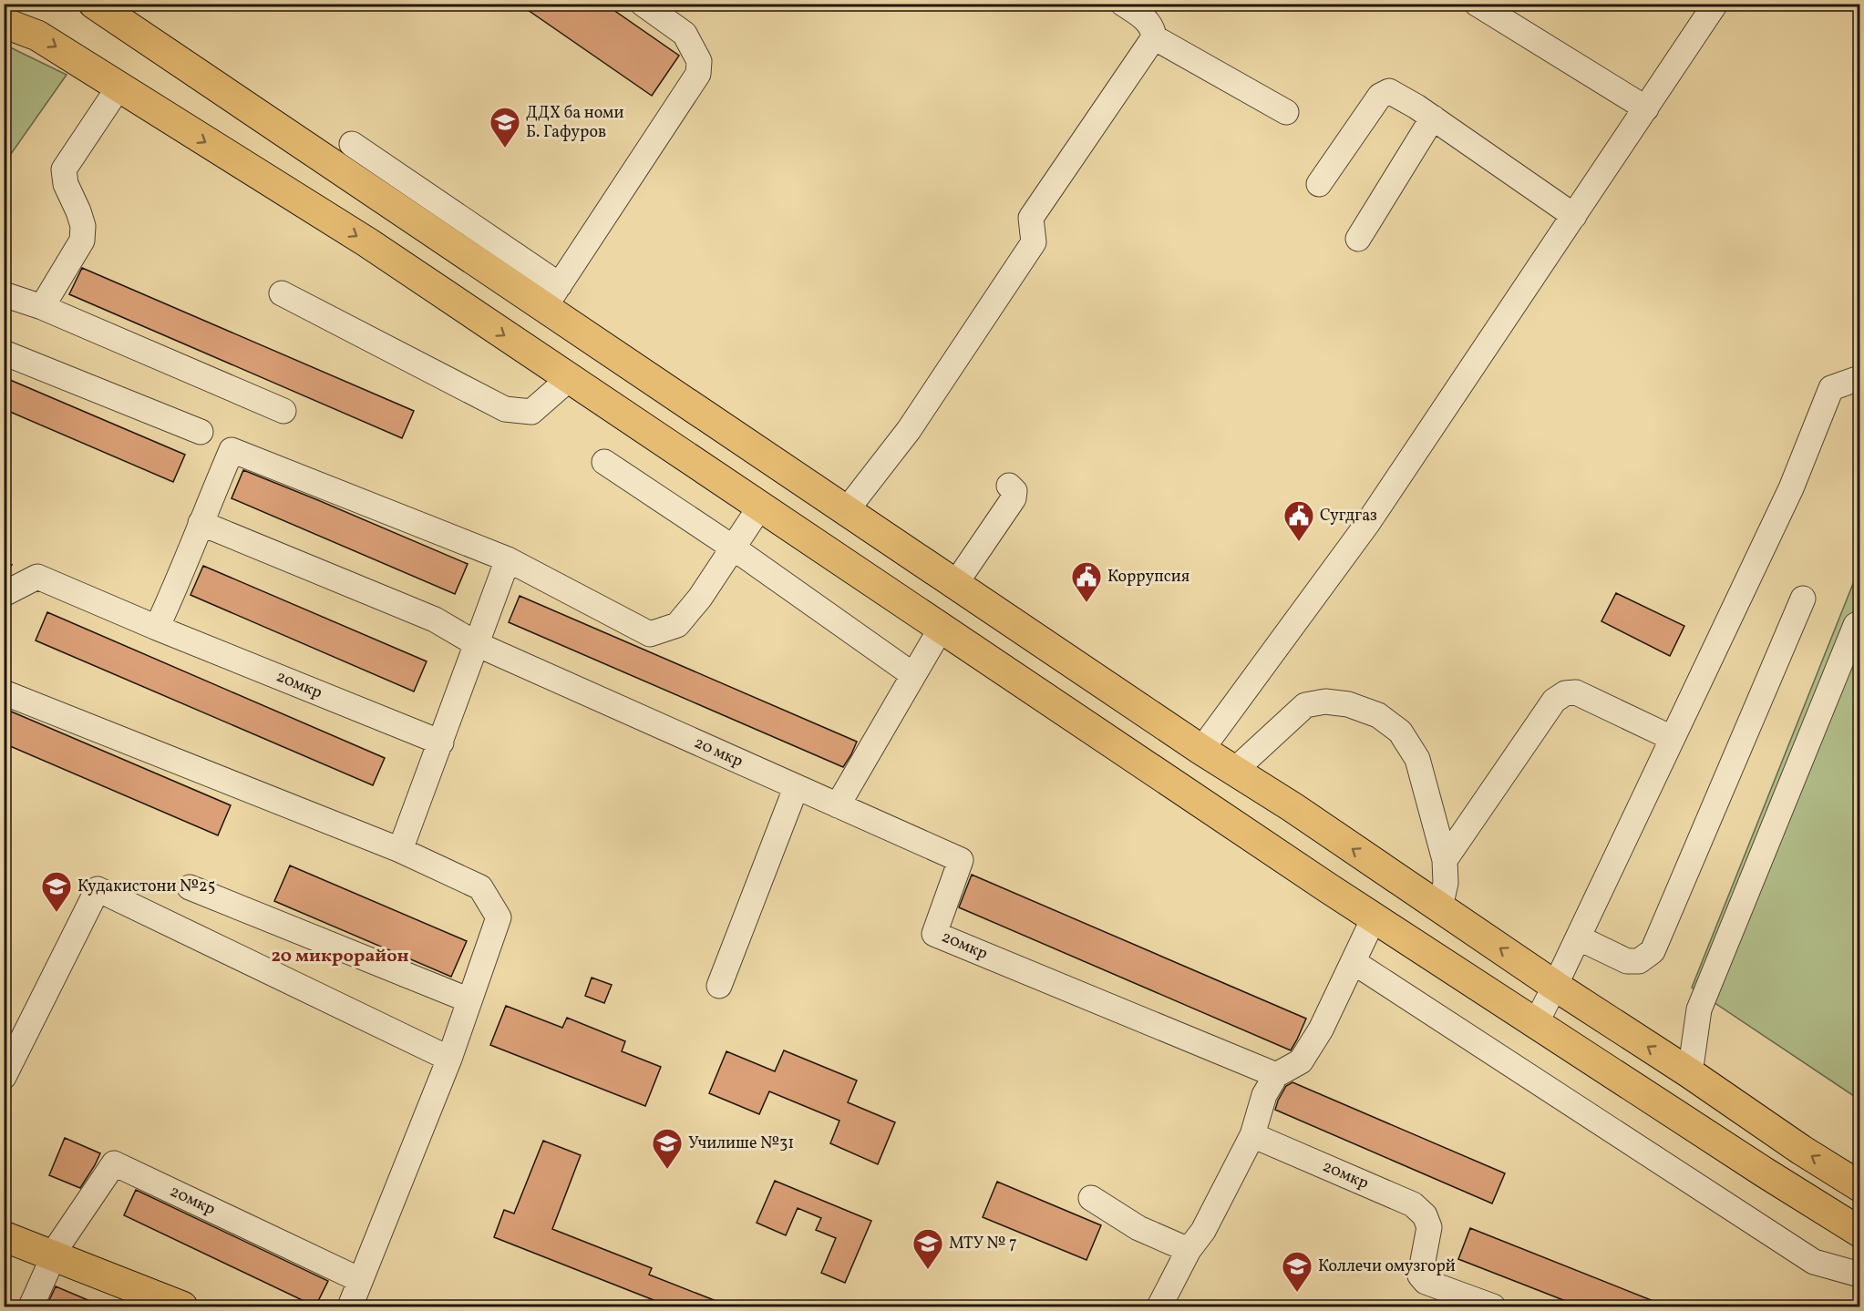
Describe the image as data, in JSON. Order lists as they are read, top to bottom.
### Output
{
  "streets": {
    "street": ["20мкр", "20 мкр"]
  },
  "crossings": [
    ["20мкр", "20 мкр"]
  ],
  "districts": ["20 микрорайон"],
  "places": {
    "school or university": [
      "ДДХ ба номи Б. Гафуров",
      "Кудакистони №25",
      "Училише №31",
      "МТУ № 7",
      "Коллечи омузгорй"
    ],
    "public building": ["Сугдгаз", "Коррупсия"]
  }
}
